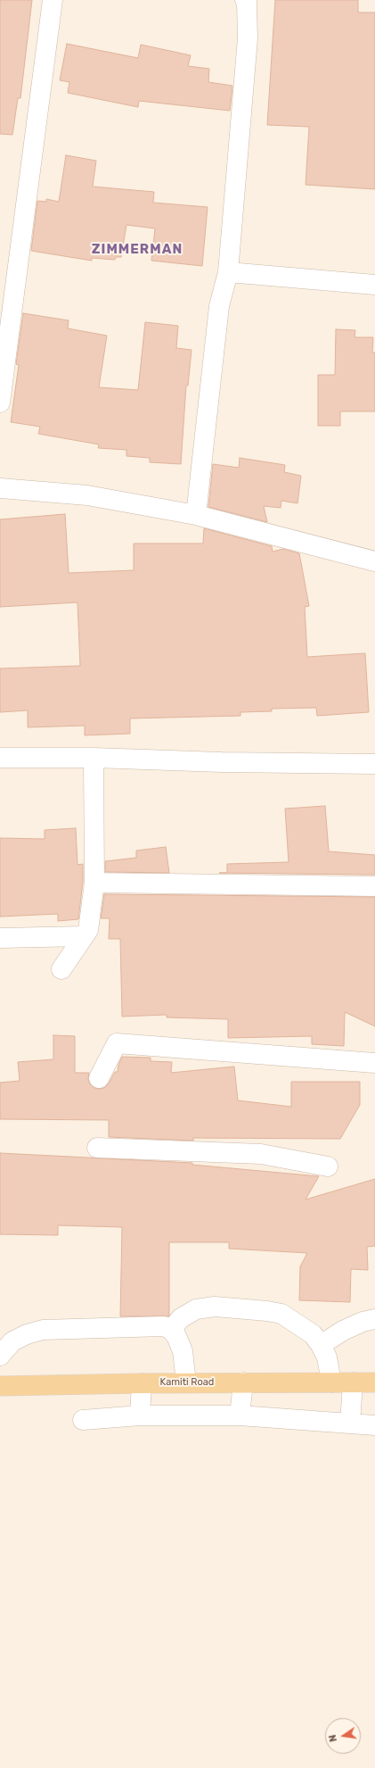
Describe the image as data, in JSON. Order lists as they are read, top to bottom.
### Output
{
  "streets": {
    "main road": ["Kamiti Road"]
  },
  "districts": ["ZIMMERMAN"],
  "north": "left"
}
